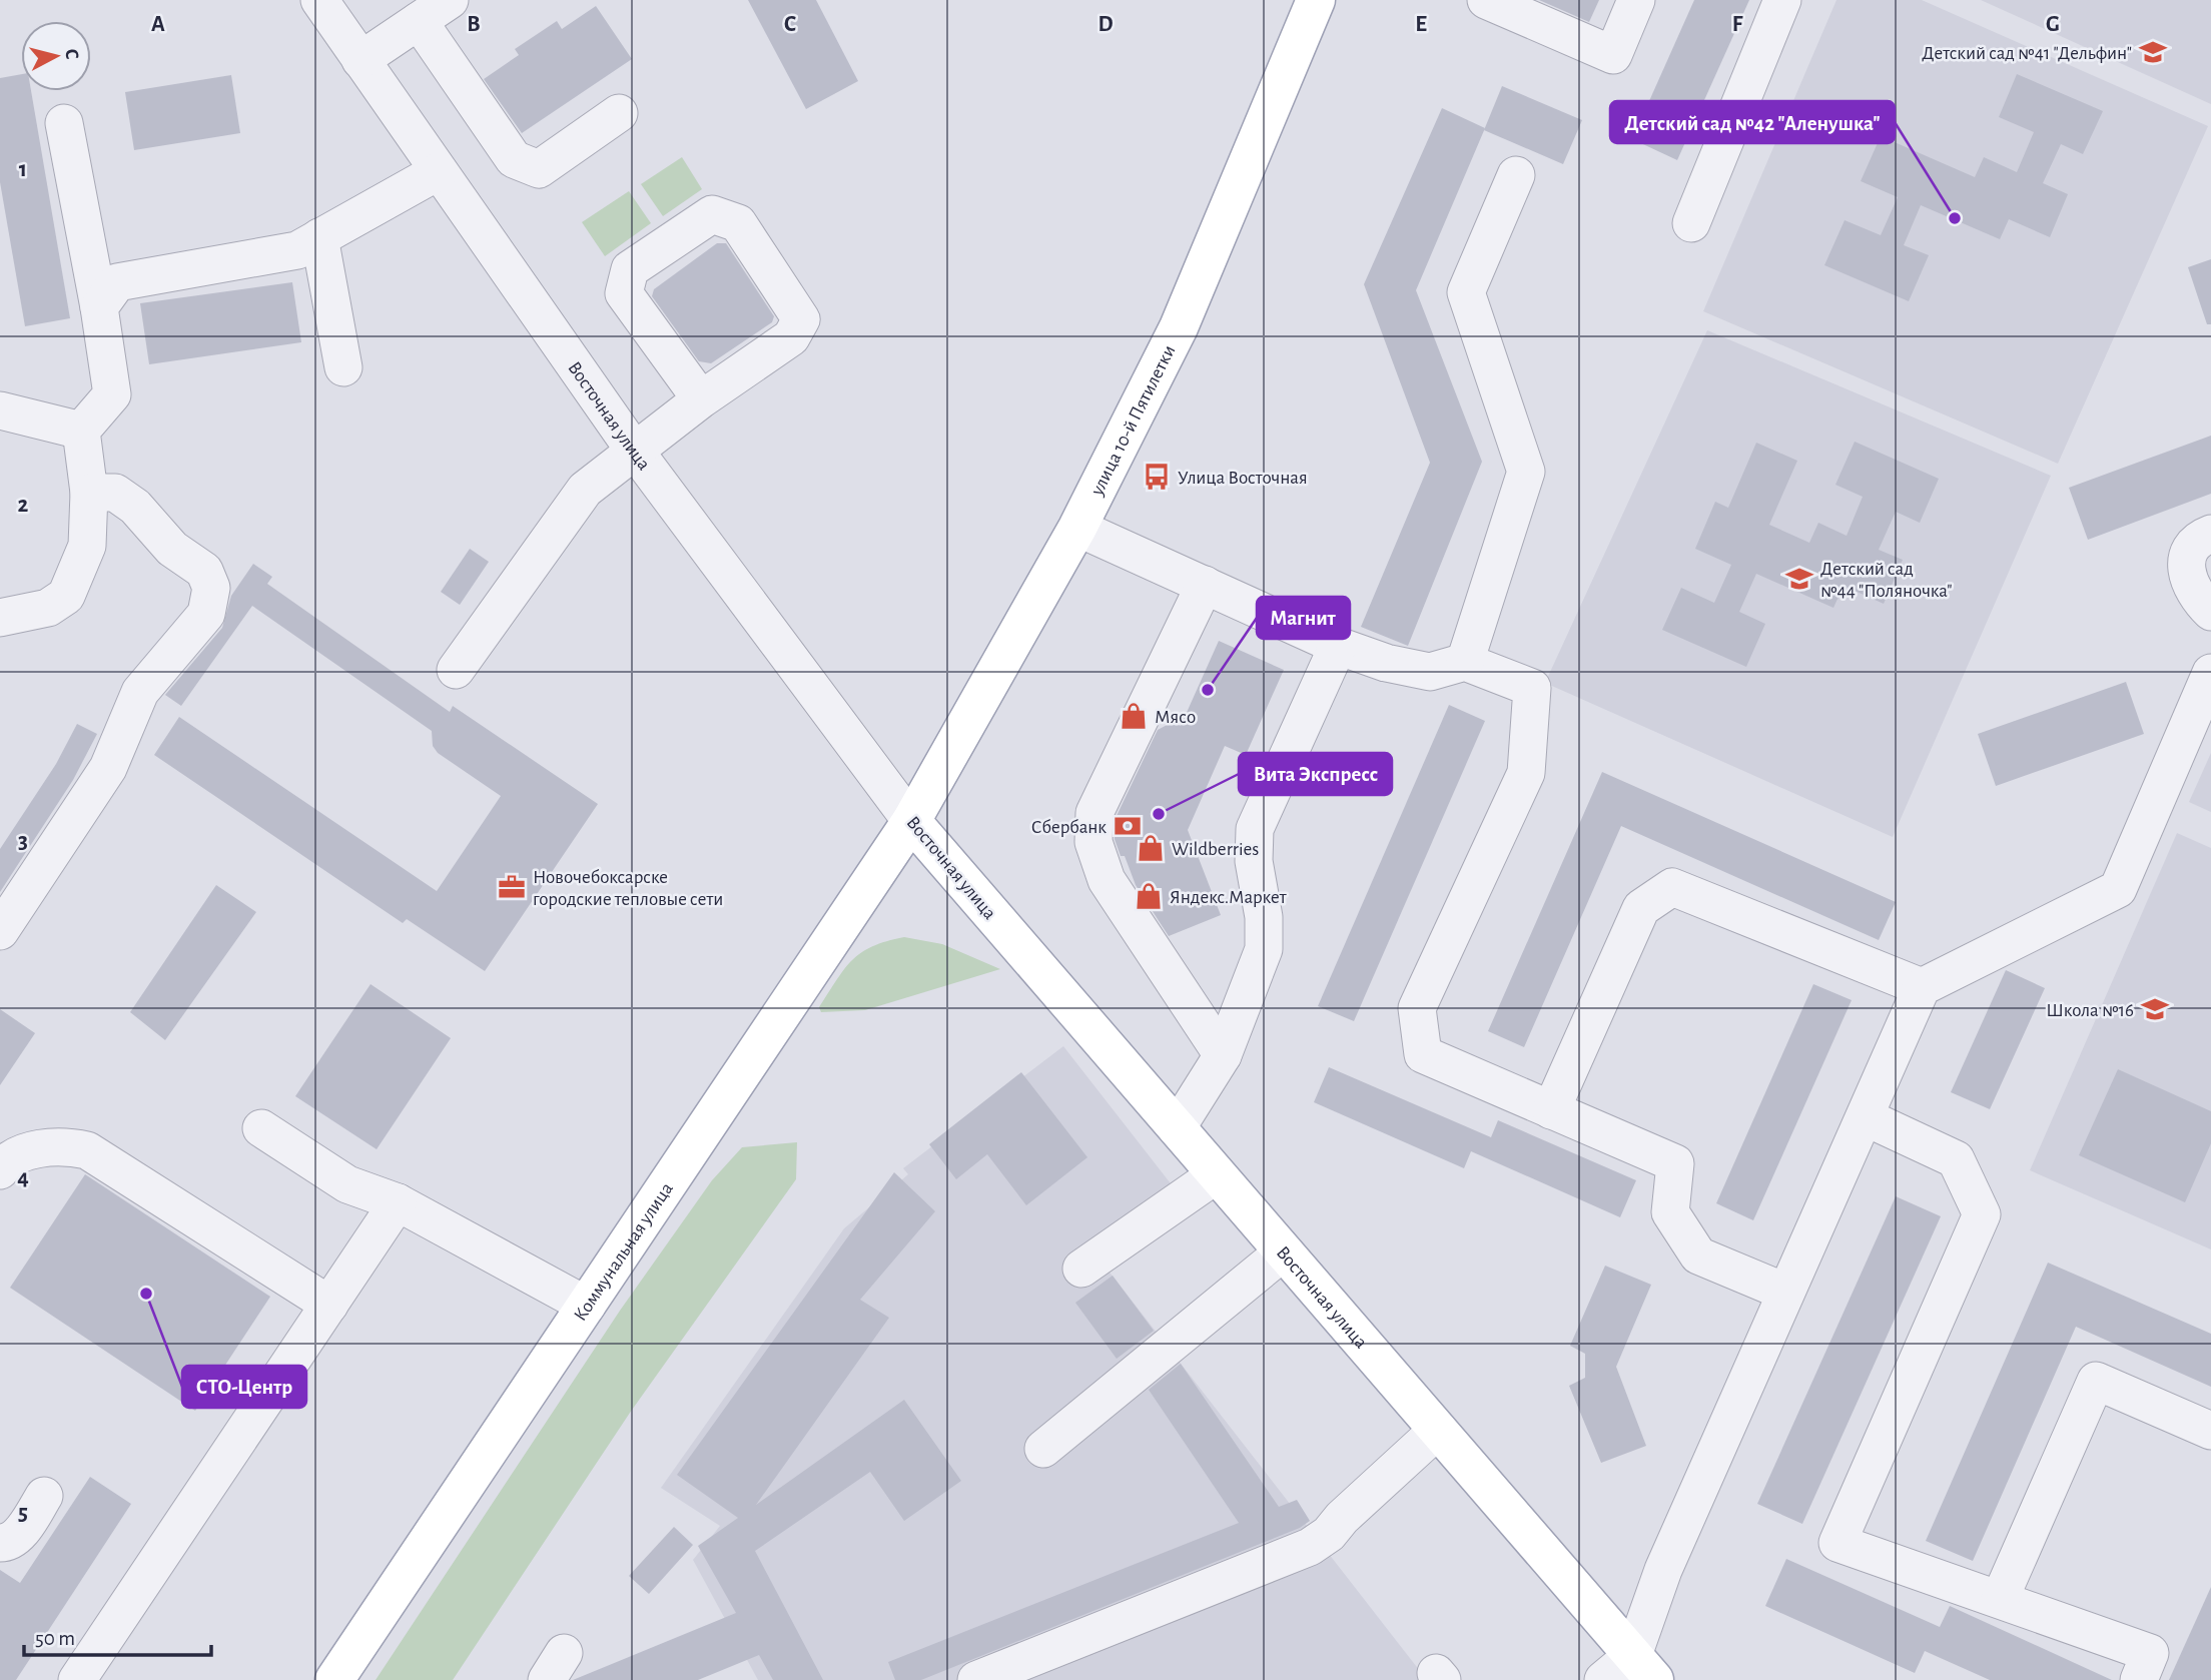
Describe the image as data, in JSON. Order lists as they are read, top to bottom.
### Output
{
  "streets": {
    "main road": ["Восточная улица", "улица 10-й Пятилетки", "Коммунальная улица"]
  },
  "crossings": [
    ["Восточная улица", "улица 10-й Пятилетки"],
    ["Восточная улица", "Коммунальная улица"],
    ["улица 10-й Пятилетки", "Коммунальная улица"]
  ],
  "places": {
    "school or university": ["Детский сад №41 \"Дельфин\"", "Детский сад №44 \"Поляночка\"", "Школа №16"],
    "other": [
      "Детский сад №42 \"Аленушка\"",
      "Магнит",
      "Вита Экспресс",
      "СТО-Центр"
    ],
    "bus stop": ["Улица Восточная"],
    "shop": ["Мясо", "Wildberries", "Яндекс.Маркет"],
    "bank": ["Сбербанк"],
    "office": ["Новочебоксарске городские тепловые сети"]
  },
  "scale_bar": "50 m",
  "north": "right",
  "grid": {
    "columns": [
      "A",
      "B",
      "C",
      "D",
      "E",
      "F",
      "G"
    ],
    "rows": [
      "1",
      "2",
      "3",
      "4",
      "5"
    ]
  }
}
